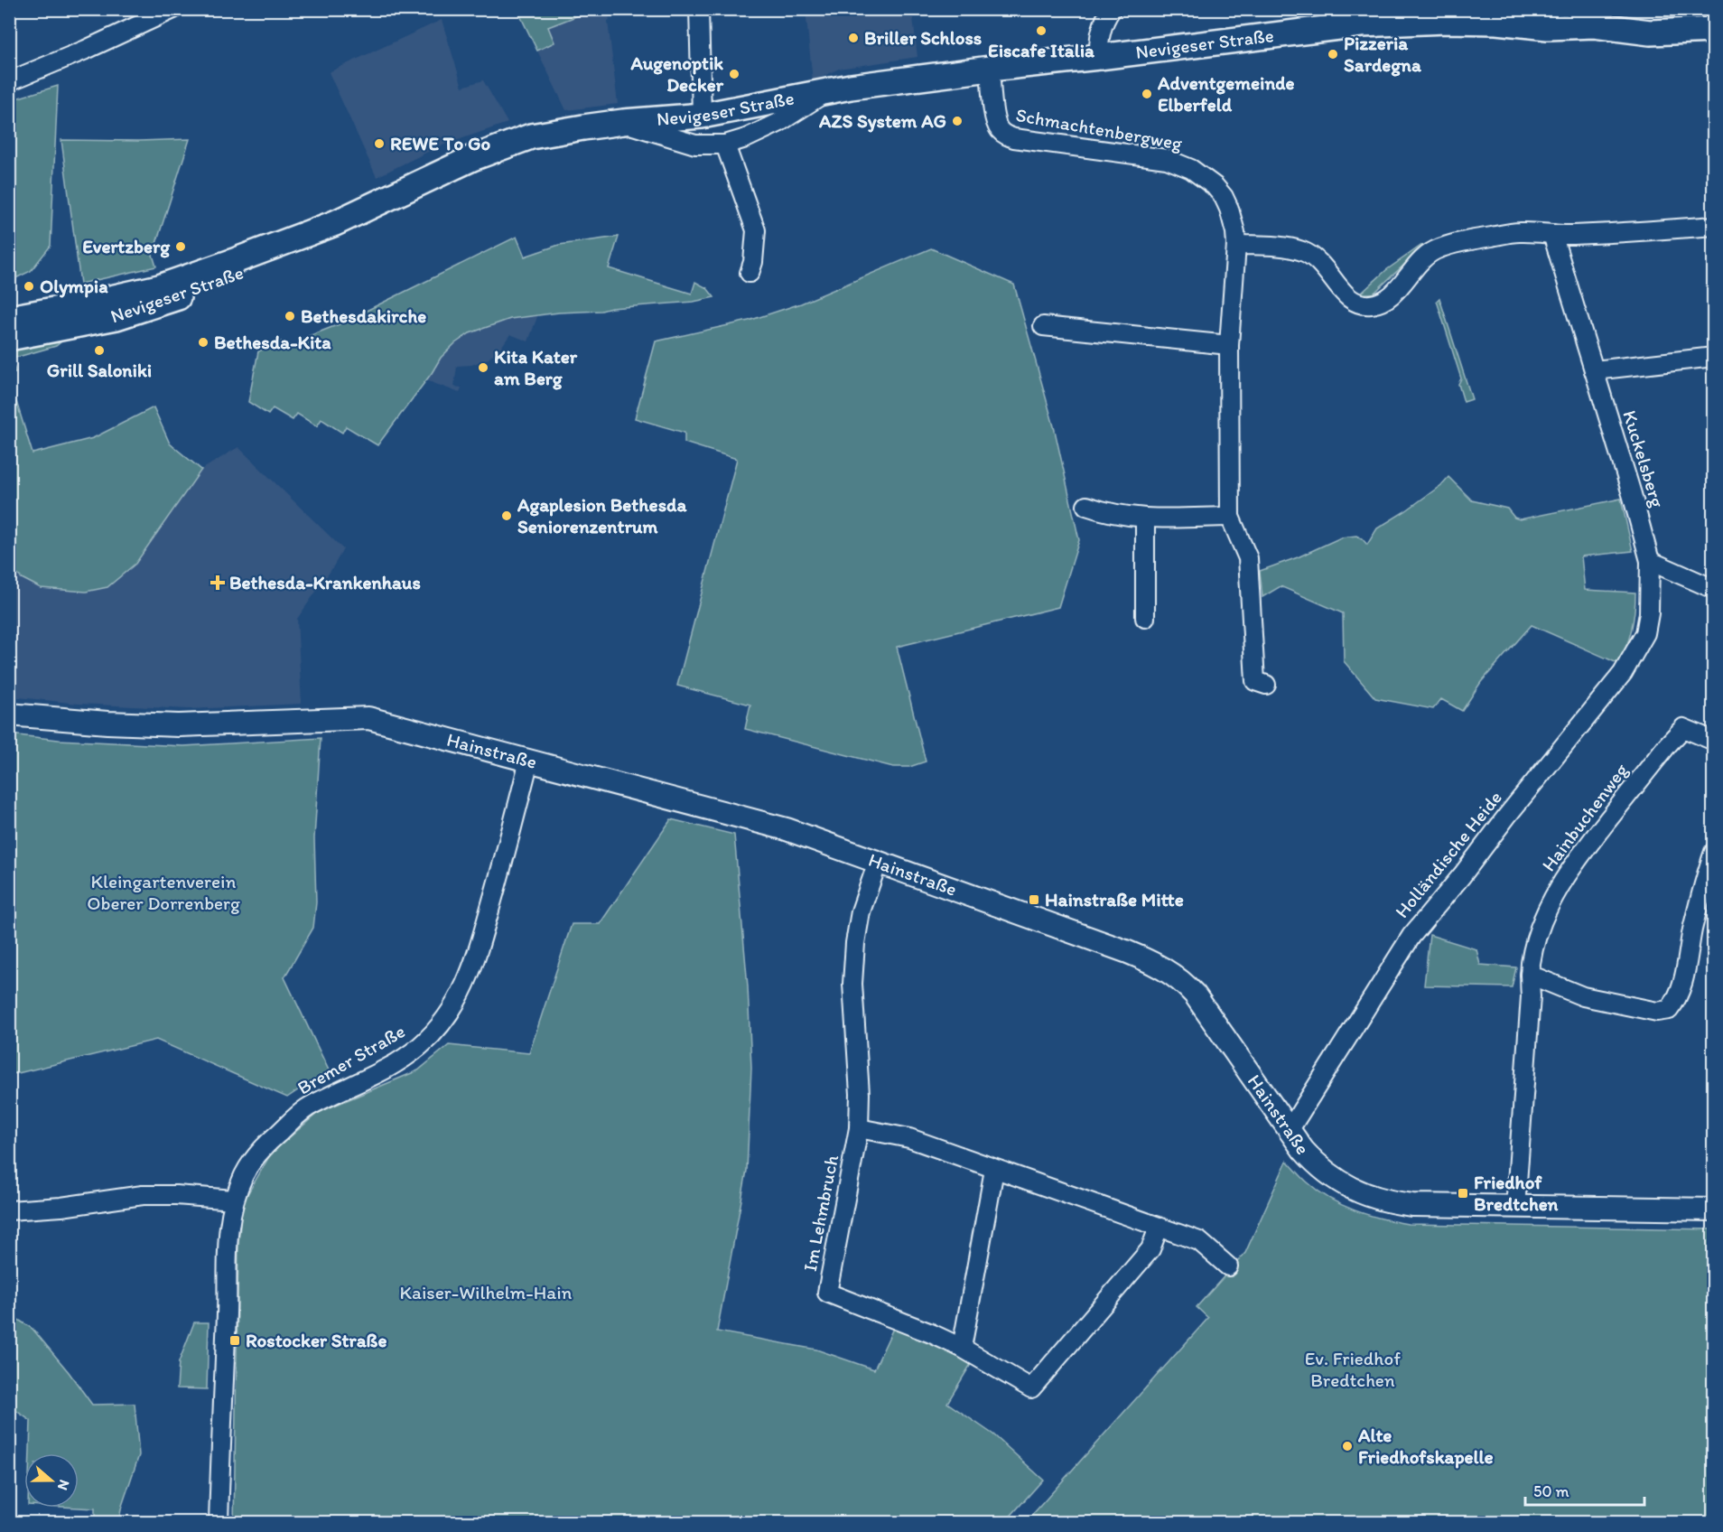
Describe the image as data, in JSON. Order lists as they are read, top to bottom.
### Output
{
  "streets": {
    "main road": ["Nevigeser Straße"],
    "street": [
      "Schmachtenbergweg",
      "Kuckelsberg",
      "Hainstraße",
      "Hainbuchenweg",
      "Holländische Heide",
      "Bremer Straße",
      "Im Lehmbruch"
    ]
  },
  "crossings": [
    ["Nevigeser Straße", "Schmachtenbergweg"],
    ["Kuckelsberg", "Holländische Heide"],
    ["Hainstraße", "Hainbuchenweg"],
    ["Hainstraße", "Holländische Heide"],
    ["Hainstraße", "Bremer Straße"],
    ["Hainstraße", "Im Lehmbruch"]
  ],
  "parks": ["Kleingartenverein Oberer Dorrenberg", "Kaiser-Wilhelm-Hain", "Ev. Friedhof Bredtchen"],
  "places": {
    "other": [
      "Eiscafe Italia",
      "Briller Schloss",
      "Pizzeria Sardegna",
      "Augenoptik Decker",
      "Adventgemeinde Elberfeld",
      "AZS System AG",
      "REWE To Go",
      "Evertzberg",
      "Olympia",
      "Bethesdakirche",
      "Bethesda-Kita",
      "Grill Saloniki",
      "Kita Kater am Berg",
      "Agaplesion Bethesda Seniorenzentrum",
      "Alte Friedhofskapelle"
    ],
    "health": ["Bethesda-Krankenhaus"],
    "transit": ["Hainstraße Mitte", "Friedhof Bredtchen", "Rostocker Straße"]
  },
  "scale_bar": "50 m",
  "north": "right"
}
